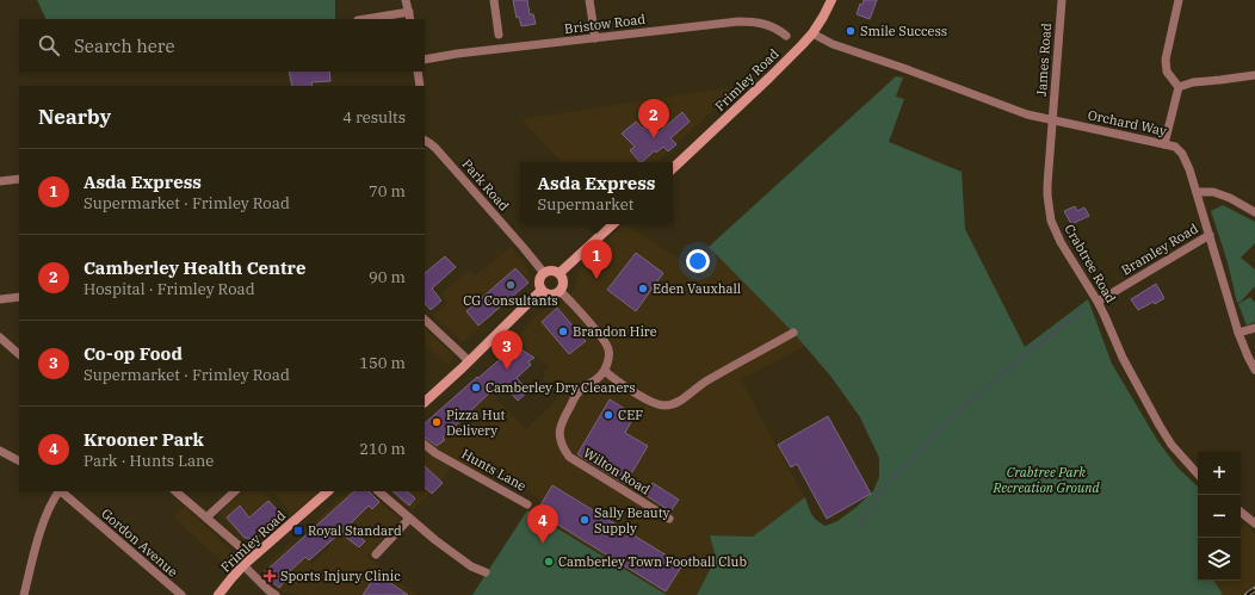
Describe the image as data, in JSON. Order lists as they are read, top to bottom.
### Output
{
  "streets": {
    "main road": ["Frimley Road"],
    "street": [
      "Bristow Road",
      "James Road",
      "Orchard Way",
      "Park Road",
      "Bramley Road",
      "Crabtree Road",
      "Hunts Lane",
      "Wilton Road",
      "Gordon Avenue"
    ]
  },
  "crossings": [
    ["James Road", "Orchard Way"],
    ["James Road", "Crabtree Road"],
    ["Orchard Way", "Bramley Road"],
    ["Orchard Way", "Crabtree Road"],
    ["Bramley Road", "Crabtree Road"]
  ],
  "parks": ["Crabtree Park Recreation Ground"],
  "places": {
    "other": [
      "Smile Success",
      "CG Consultants",
      "Eden Vauxhall",
      "Brandon Hire",
      "Camberley Dry Cleaners",
      "CEF",
      "Pizza Hut Delivery",
      "Sally Beauty Supply",
      "Camberley Town Football Club"
    ],
    "transit": ["Royal Standard"],
    "health": ["Sports Injury Clinic"]
  },
  "page": {
    "search": "Search here",
    "heading": ["Nearby", "4 results"],
    "pins": [
      "2",
      "1",
      "3",
      "4"
    ],
    "list": [
      {
        "mark": "1",
        "name": "Asda Express",
        "note": "Supermarket · Frimley Road",
        "value": "70 m"
      },
      {
        "mark": "2",
        "name": "Camberley Health Centre",
        "note": "Hospital · Frimley Road",
        "value": "90 m"
      },
      {
        "mark": "3",
        "name": "Co-op Food",
        "note": "Supermarket · Frimley Road",
        "value": "150 m"
      },
      {
        "mark": "4",
        "name": "Krooner Park",
        "note": "Park · Hunts Lane",
        "value": "210 m"
      }
    ],
    "popup": ["Asda Express", "Supermarket"],
    "map_buttons": ["+", "−"]
  }
}
